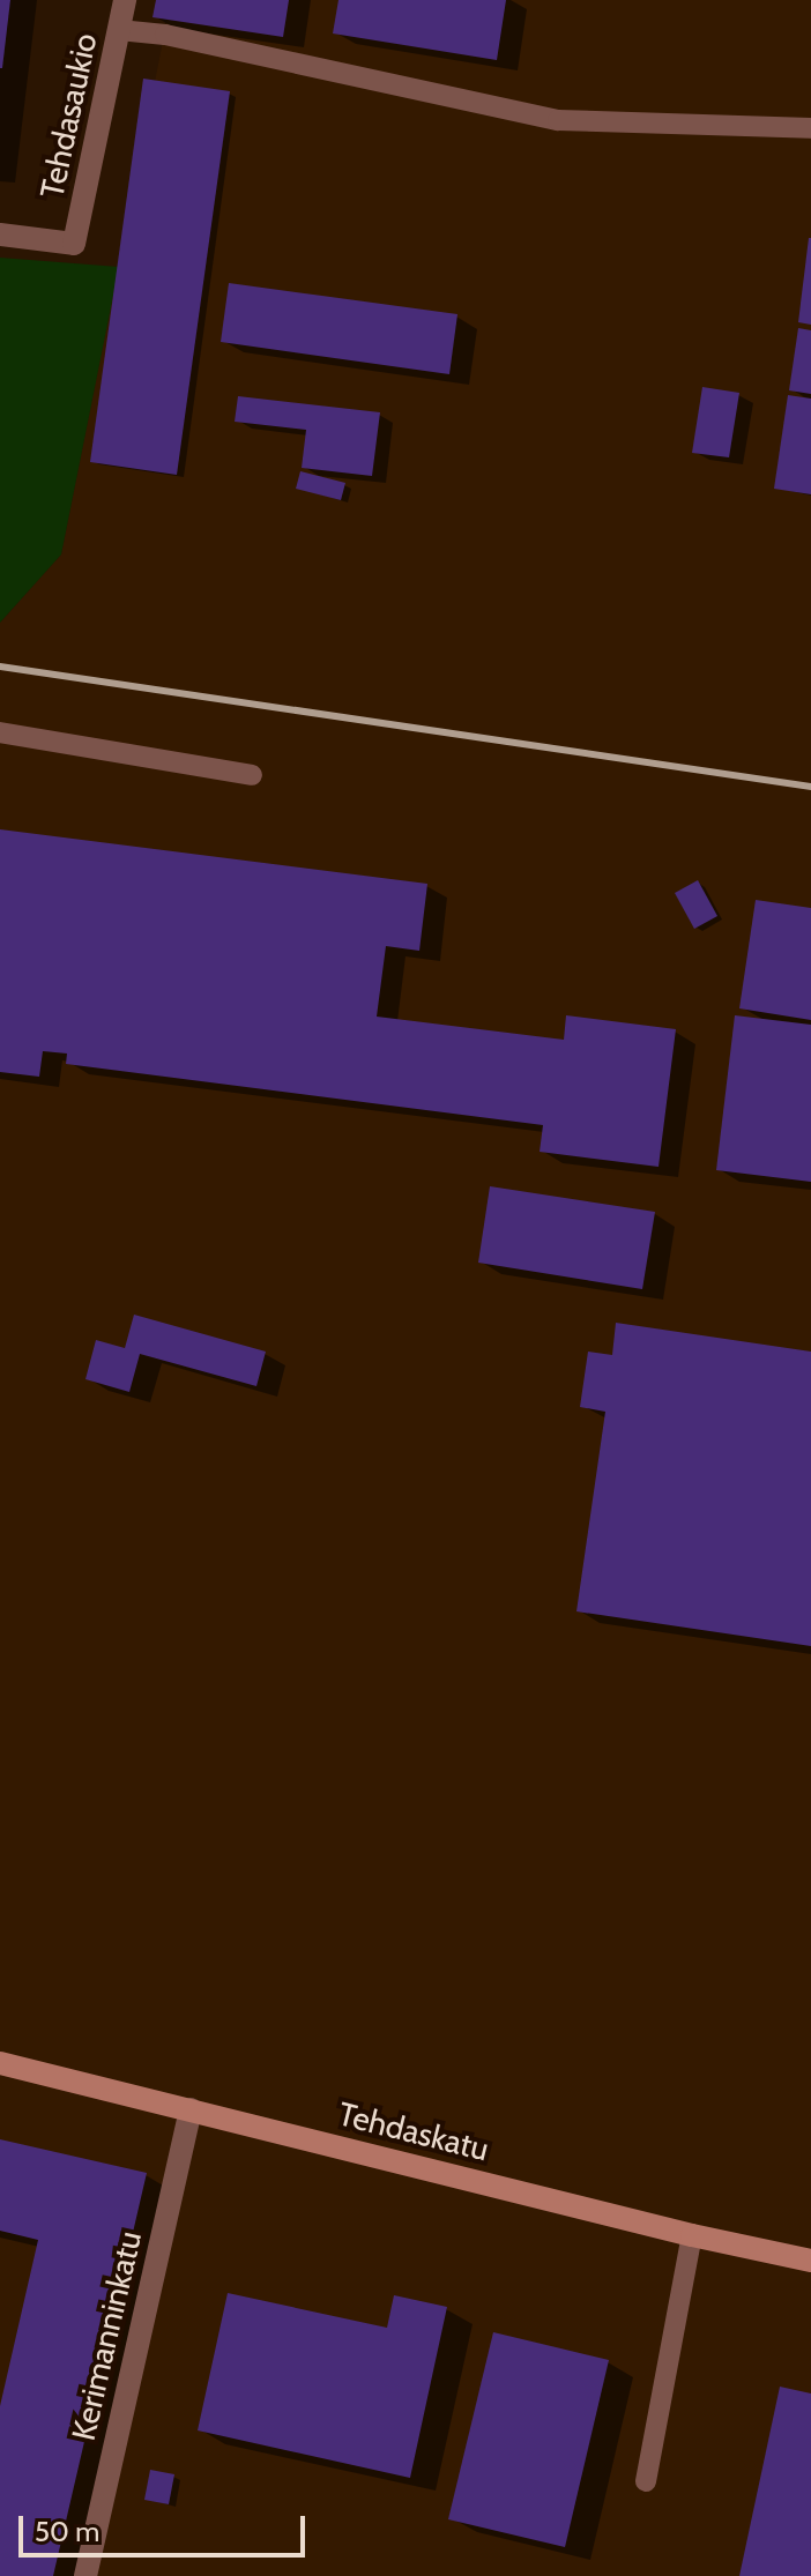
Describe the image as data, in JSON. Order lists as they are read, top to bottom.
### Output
{
  "streets": {
    "street": ["Tehdasaukio", "Tehdaskatu", "Kerimanninkatu"]
  },
  "crossings": [
    ["Tehdaskatu", "Kerimanninkatu"]
  ],
  "scale_bar": "50 m"
}
